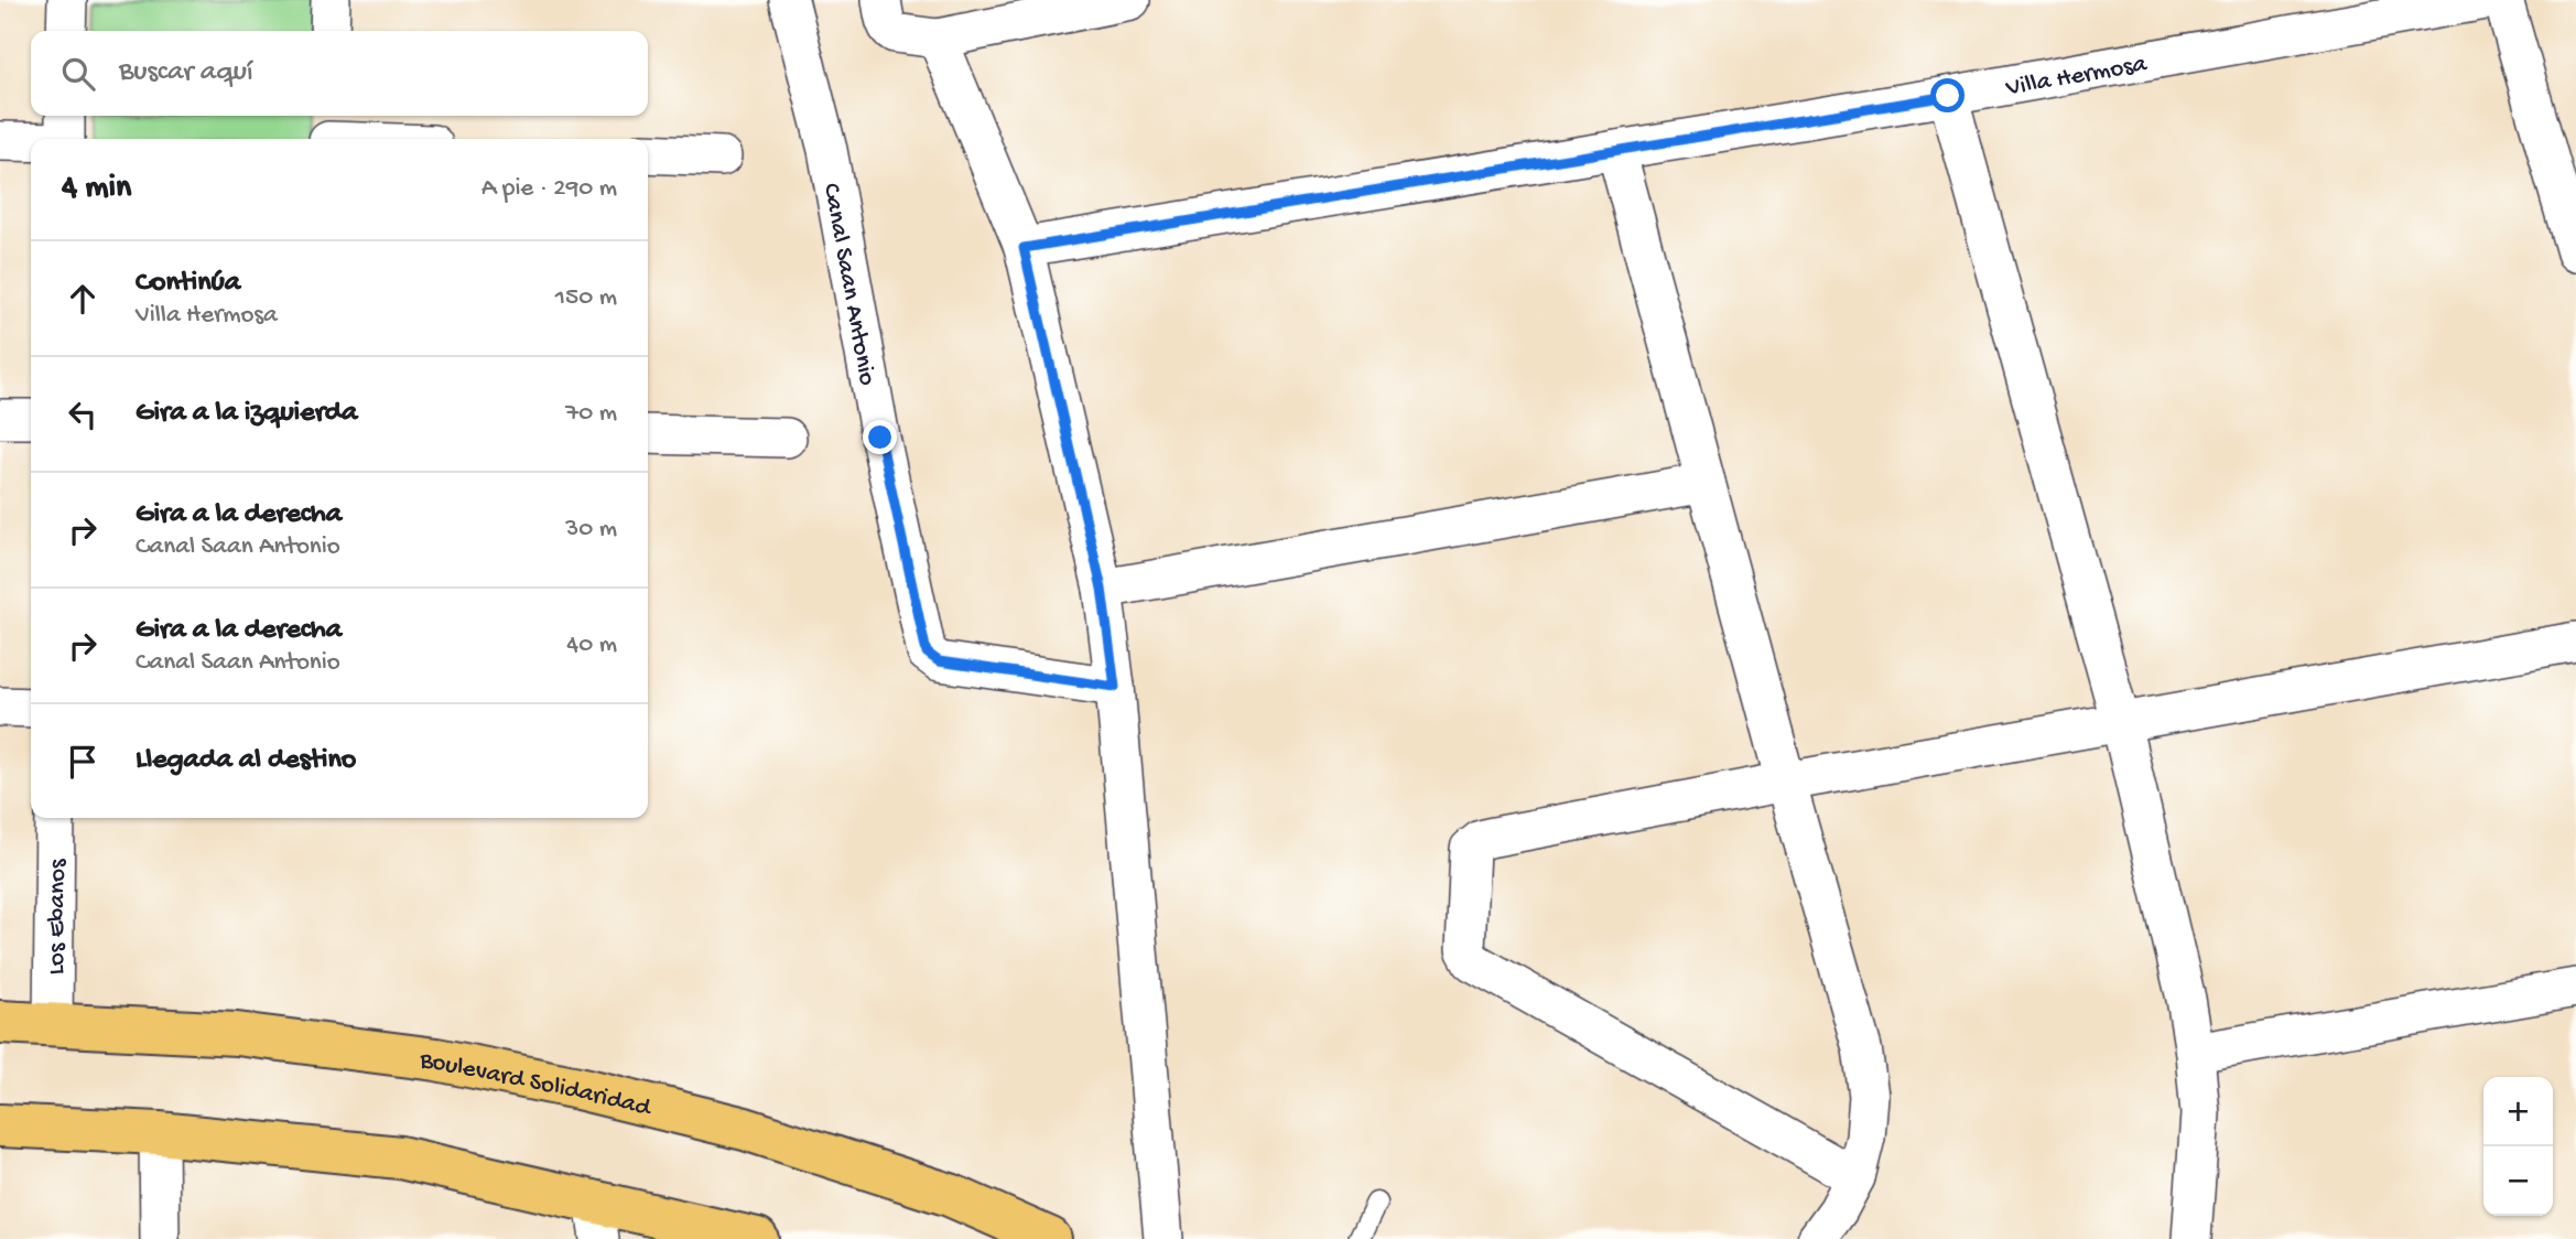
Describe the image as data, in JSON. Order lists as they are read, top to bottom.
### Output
{
  "streets": {
    "main road": ["Boulevard Solidaridad"],
    "street": ["Villa Hermosa", "Canal Saan Antonio", "Los Ebanos"]
  },
  "crossings": [
    ["Los Ebanos", "Boulevard Solidaridad"]
  ],
  "page": {
    "search": "Buscar aquí",
    "heading": ["4 min", "A pie · 290 m"],
    "list": [
      ["Continúa", "Villa Hermosa", "150 m"],
      ["Gira a la izquierda", "70 m"],
      ["Gira a la derecha", "Canal Saan Antonio", "30 m"],
      ["Gira a la derecha", "Canal Saan Antonio", "40 m"],
      "Llegada al destino"
    ],
    "map_buttons": ["+", "−"]
  }
}
